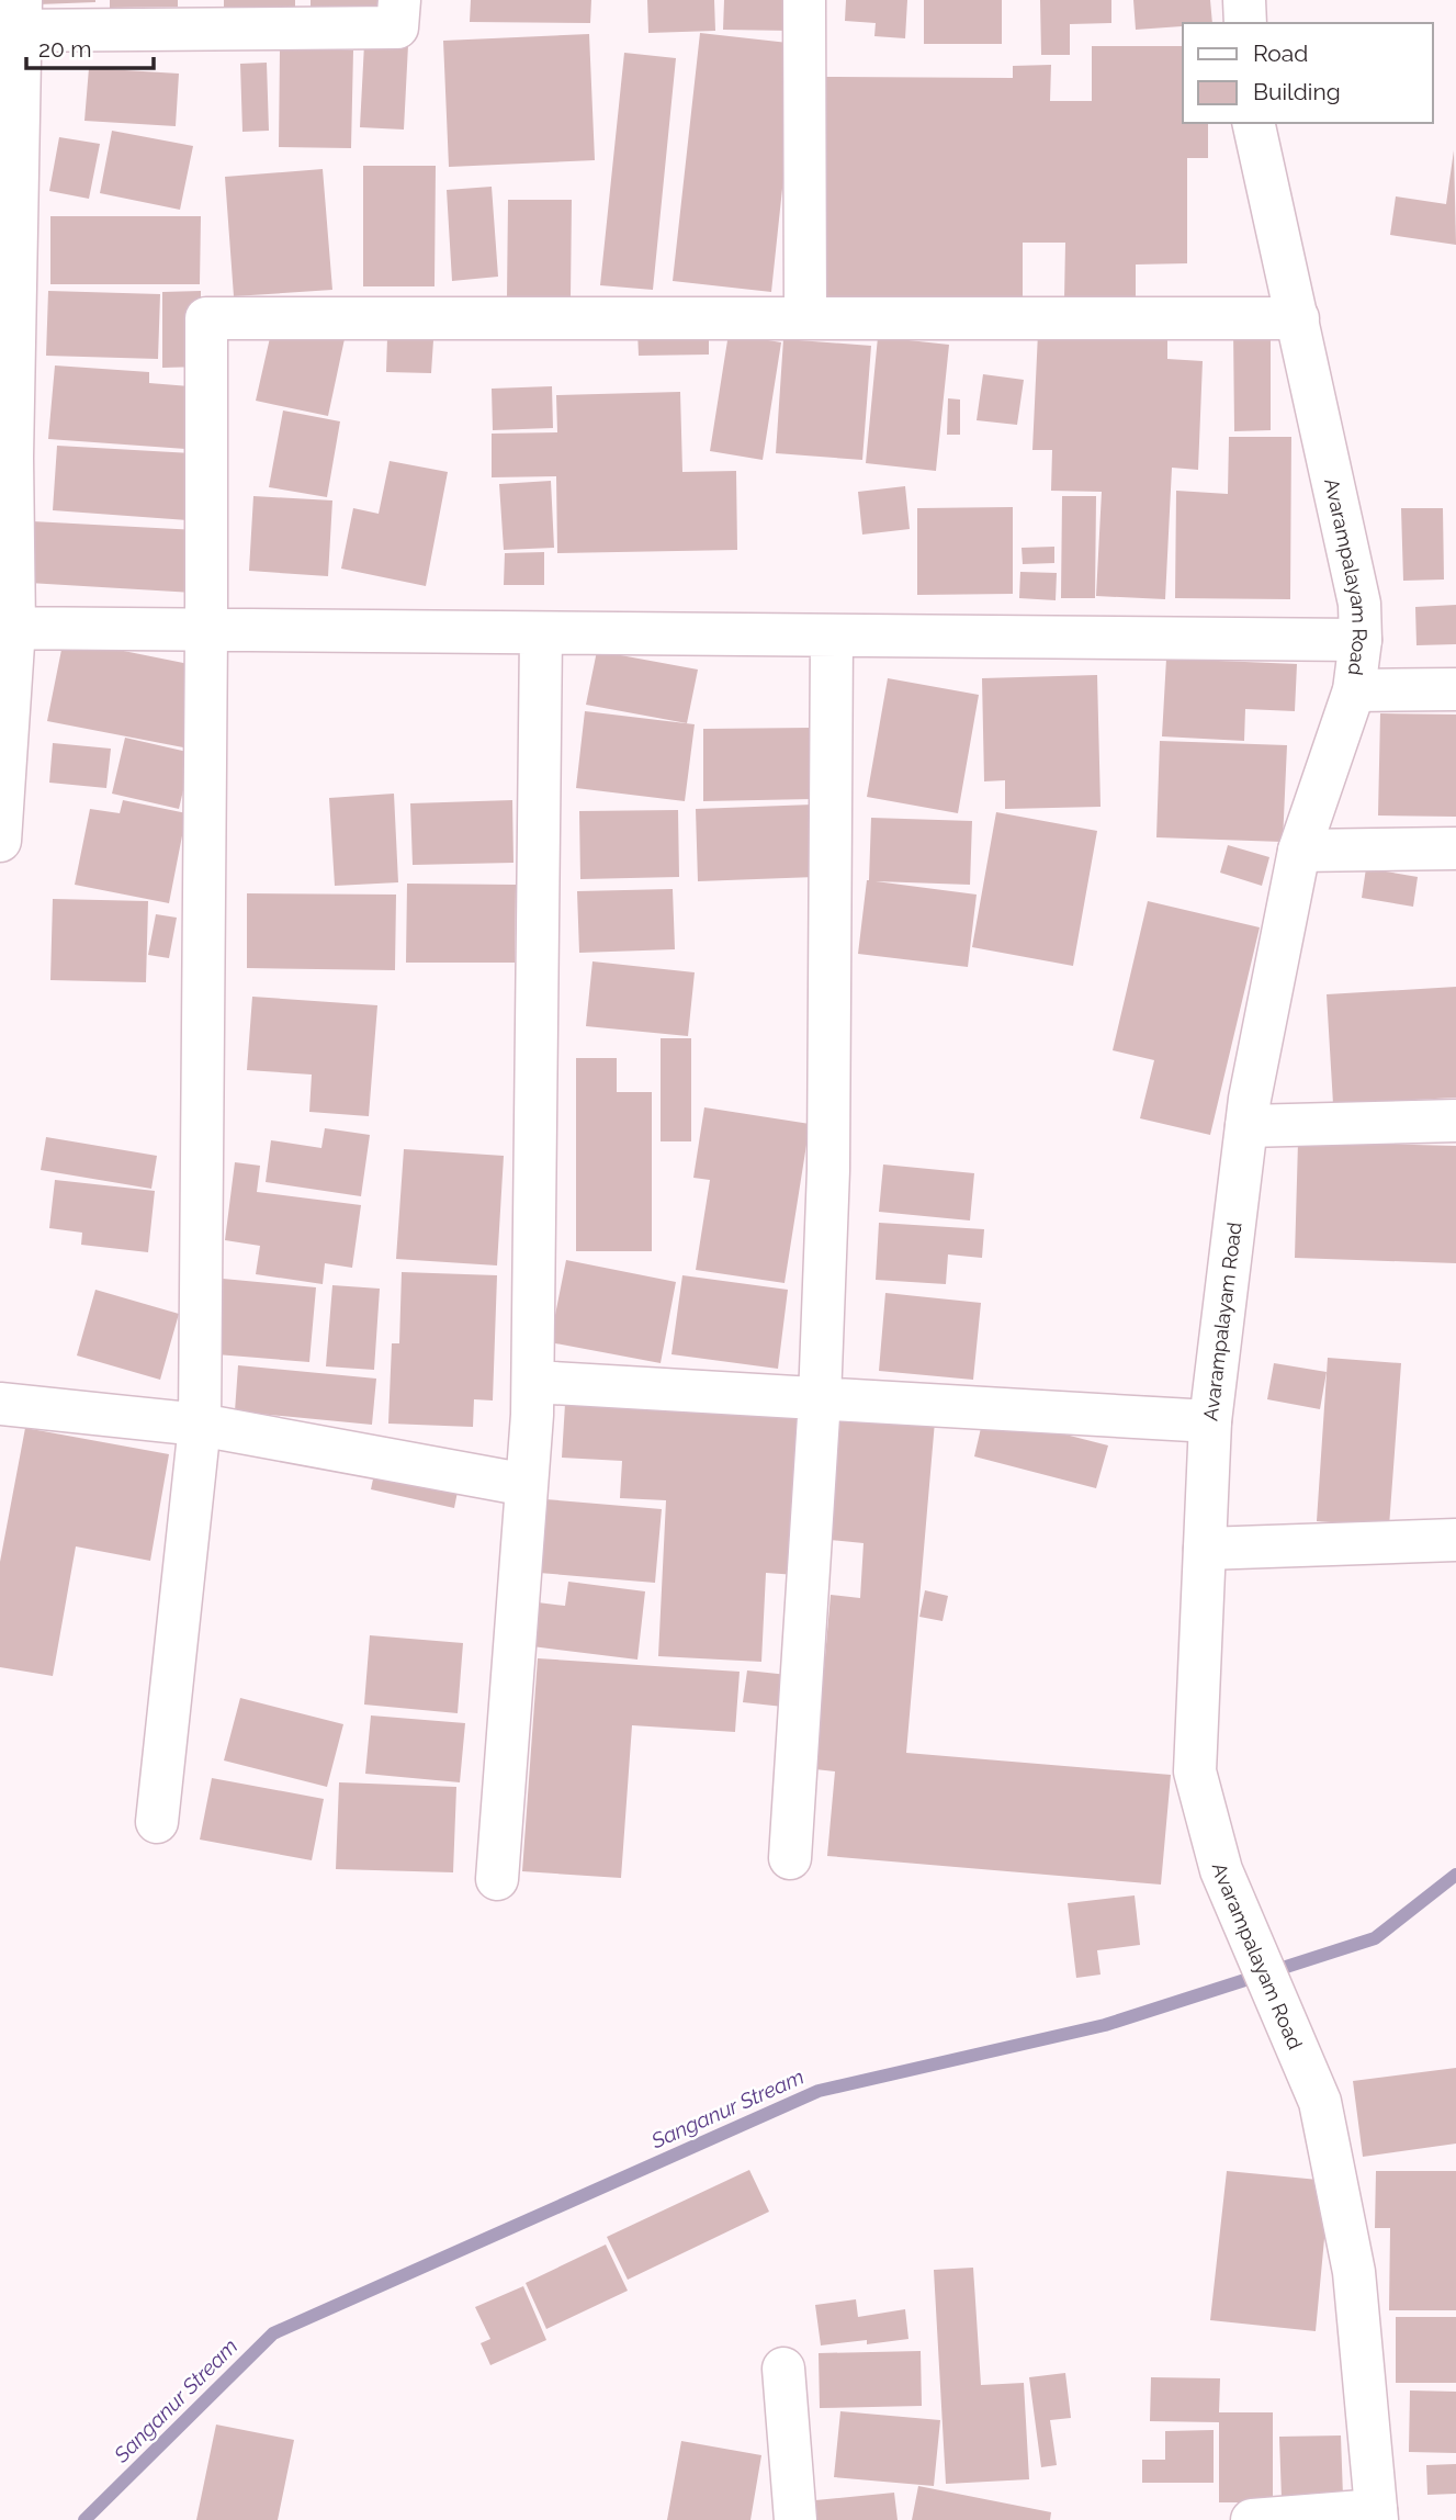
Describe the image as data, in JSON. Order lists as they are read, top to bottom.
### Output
{
  "streets": {
    "street": ["Avarampalayam Road"]
  },
  "water": ["Sanganur Stream"],
  "legend": ["Road", "Building"],
  "scale_bar": "20 m"
}
